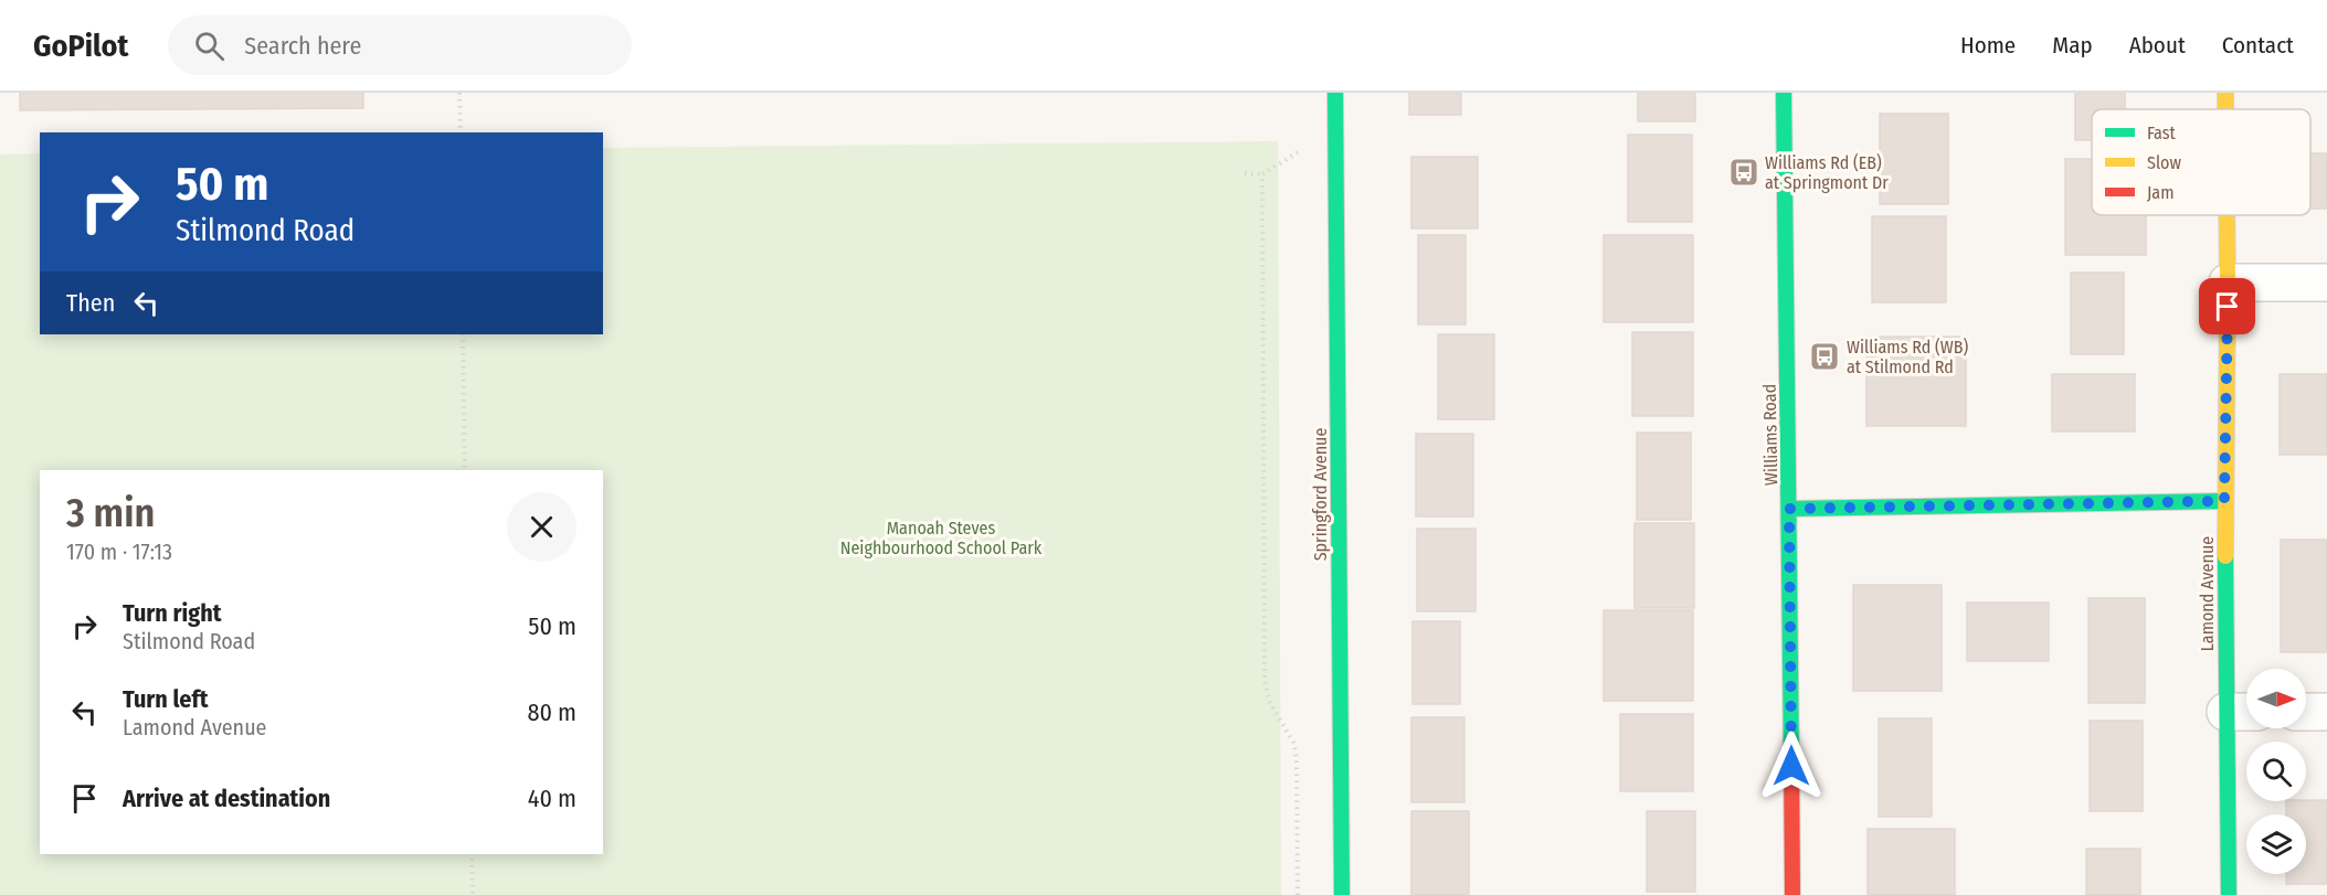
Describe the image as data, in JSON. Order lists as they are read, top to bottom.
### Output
{
  "streets": {
    "street": ["Williams Road", "Springford Avenue", "Lamond Avenue"]
  },
  "parks": ["Manoah Steves Neighbourhood School Park"],
  "places": {
    "bus stop": ["Williams Rd (EB) at Springmont Dr", "Williams Rd (WB) at Stilmond Rd"]
  },
  "legend": ["Fast", "Slow", "Jam"],
  "north": "right",
  "page": {
    "header": "GoPilot",
    "search": "Search here",
    "nav": [
      "Home",
      "Map",
      "About",
      "Contact"
    ],
    "turn": ["50 m", "Stilmond Road"],
    "then": "Then",
    "heading": ["3 min", "170 m · 17:13"],
    "list": [
      {
        "name": "Turn right",
        "note": "Stilmond Road",
        "value": "50 m"
      },
      {
        "name": "Turn left",
        "note": "Lamond Avenue",
        "value": "80 m"
      },
      {
        "name": "Arrive at destination",
        "value": "40 m"
      }
    ]
  }
}
